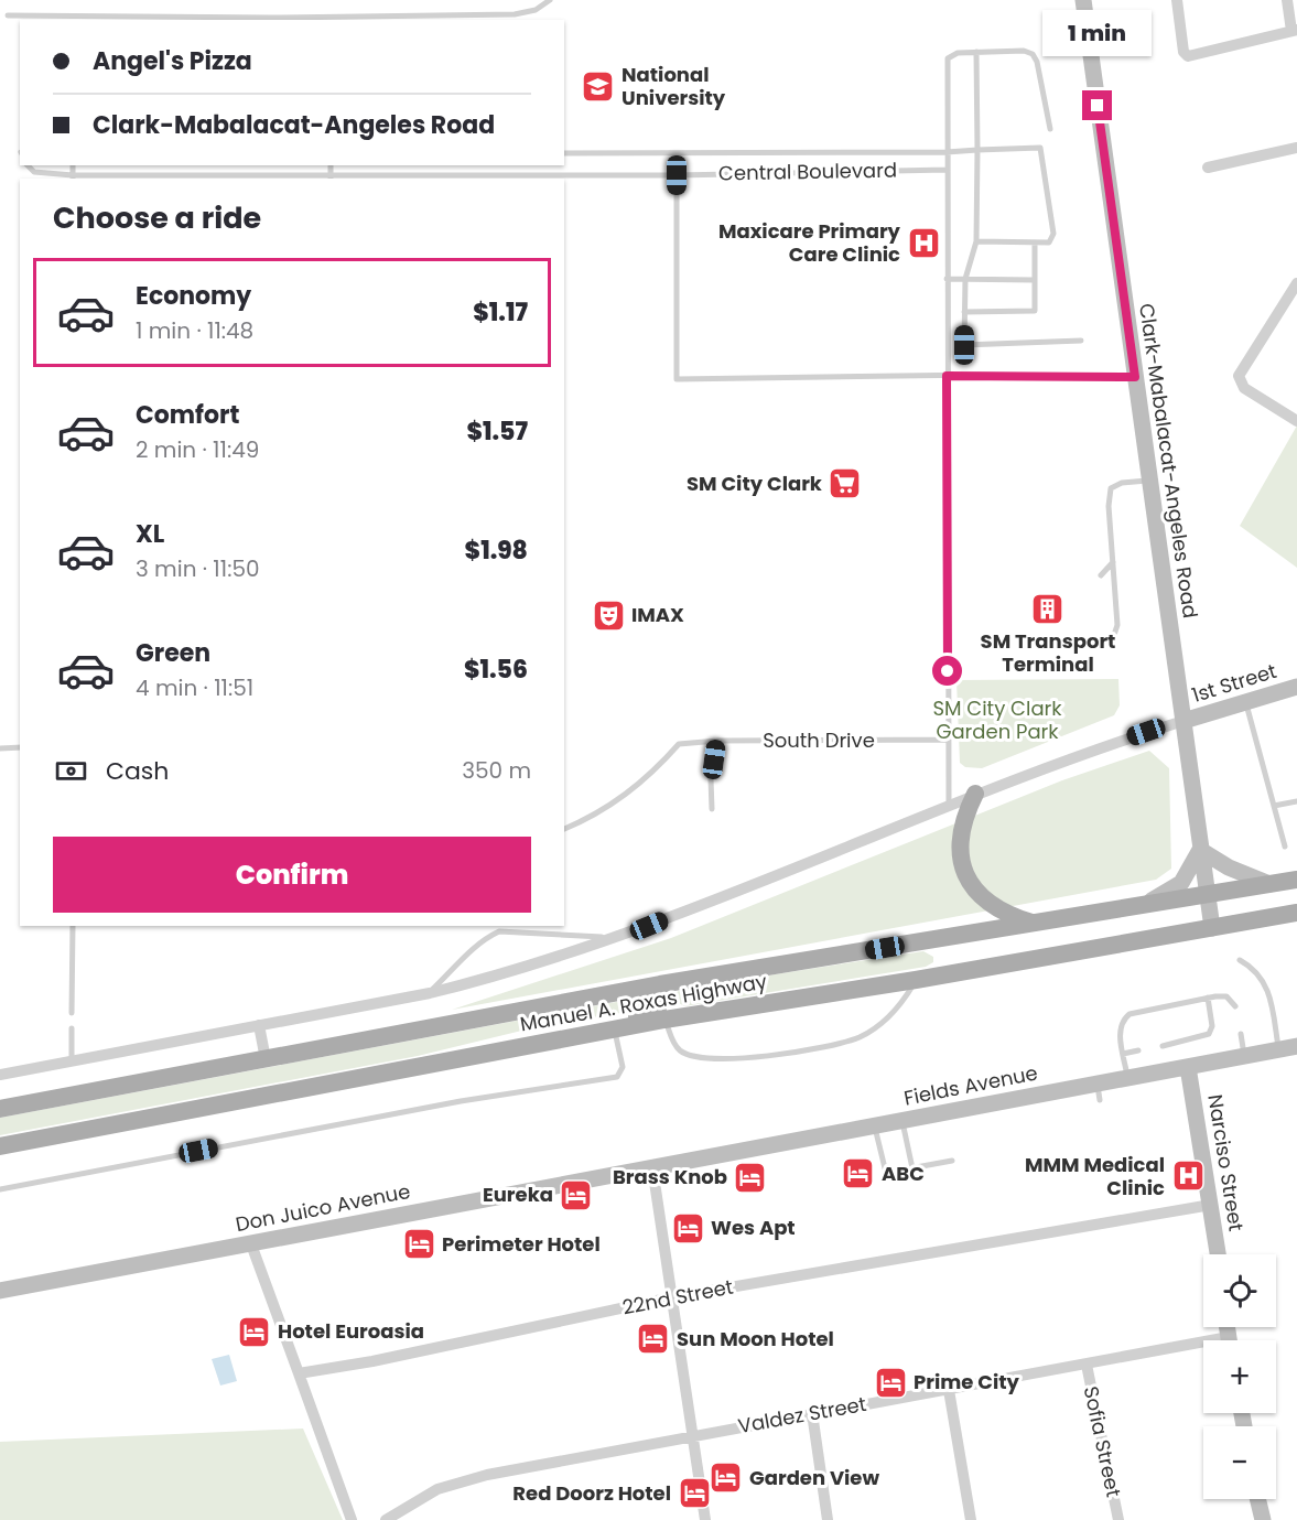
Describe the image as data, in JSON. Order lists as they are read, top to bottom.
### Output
{
  "streets": {
    "main road": [
      "Clark-Mabalacat-Angeles Road",
      "1st Street",
      "Manuel A. Roxas Highway",
      "Fields Avenue",
      "Narciso Street",
      "Don Juico Avenue"
    ],
    "street": ["22nd Street", "Valdez Street", "Sofia Street"],
    "lane": ["Central Boulevard", "South Drive"]
  },
  "crossings": [
    ["Clark-Mabalacat-Angeles Road", "1st Street"],
    ["Clark-Mabalacat-Angeles Road", "Manuel A. Roxas Highway"],
    ["Fields Avenue", "Narciso Street"],
    ["Fields Avenue", "Don Juico Avenue"],
    ["Narciso Street", "22nd Street"],
    ["Valdez Street", "Sofia Street"]
  ],
  "parks": ["SM City Clark Garden Park"],
  "places": {
    "school or university": ["National University"],
    "hospital": ["Maxicare Primary Care Clinic", "MMM Medical Clinic"],
    "supermarket": ["SM City Clark"],
    "building": ["SM Transport Terminal"],
    "theatre": ["IMAX"],
    "hotel": [
      "ABC",
      "Brass Knob",
      "Eureka",
      "Wes Apt",
      "Perimeter Hotel",
      "Hotel Euroasia",
      "Sun Moon Hotel",
      "Prime City",
      "Garden View",
      "Red Doorz Hotel"
    ]
  },
  "page": {
    "bubble": "1 min",
    "banner": ["Angel's Pizza", "Clark-Mabalacat-Angeles Road"],
    "heading": "Choose a ride",
    "list": [
      {
        "name": "Economy",
        "note": "1 min · 11:48",
        "value": "$1.17"
      },
      {
        "name": "Comfort",
        "note": "2 min · 11:49",
        "value": "$1.57"
      },
      {
        "name": "XL",
        "note": "3 min · 11:50",
        "value": "$1.98"
      },
      {
        "name": "Green",
        "note": "4 min · 11:51",
        "value": "$1.56"
      }
    ],
    "pay": ["Cash", "350 m"],
    "buttons": "Confirm",
    "map_buttons": ["+", "−"]
  }
}
